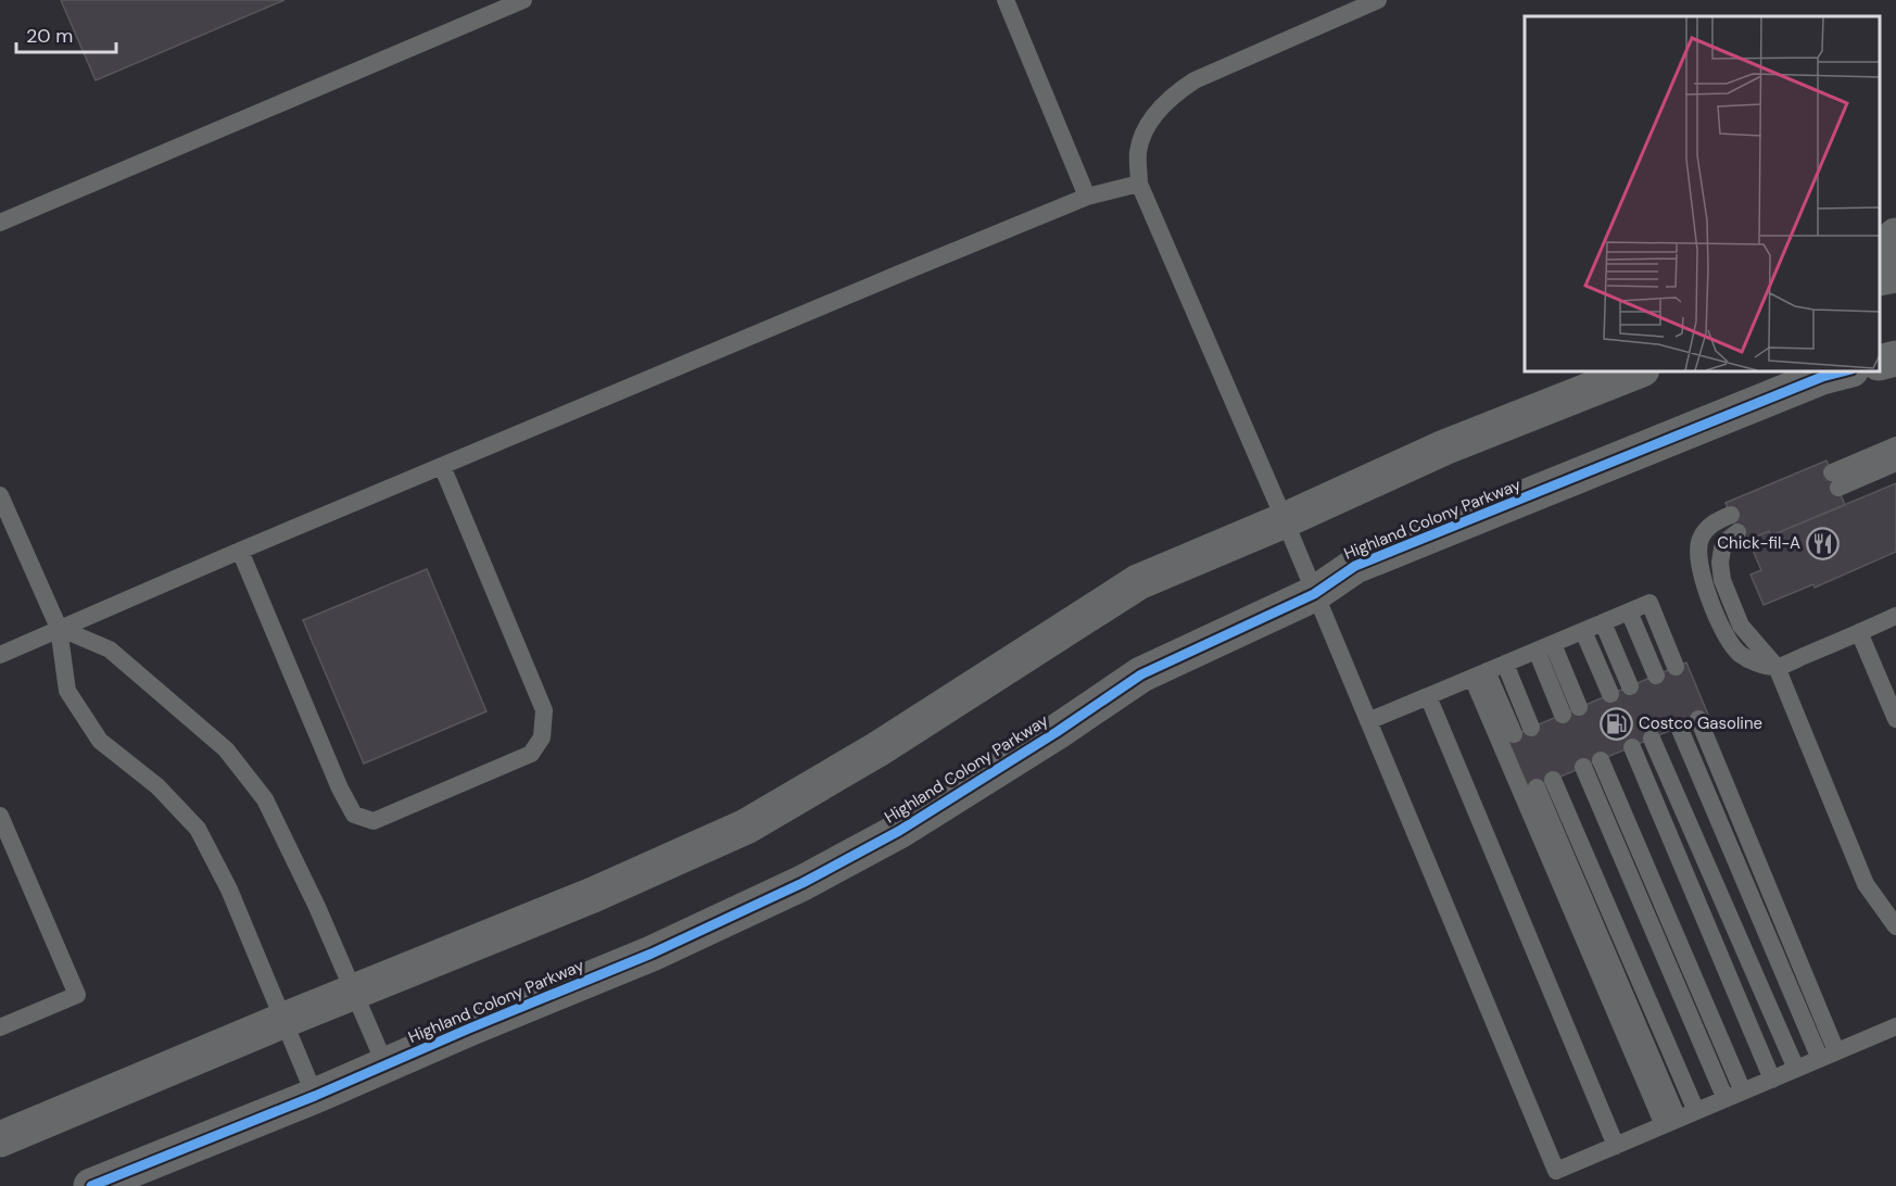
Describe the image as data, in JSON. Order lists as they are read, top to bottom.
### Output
{
  "streets": {
    "street": ["Highland Colony Parkway"]
  },
  "places": {
    "restaurant": ["Chick-fil-A"],
    "fuel station": ["Costco Gasoline"]
  },
  "scale_bar": "20 m"
}
